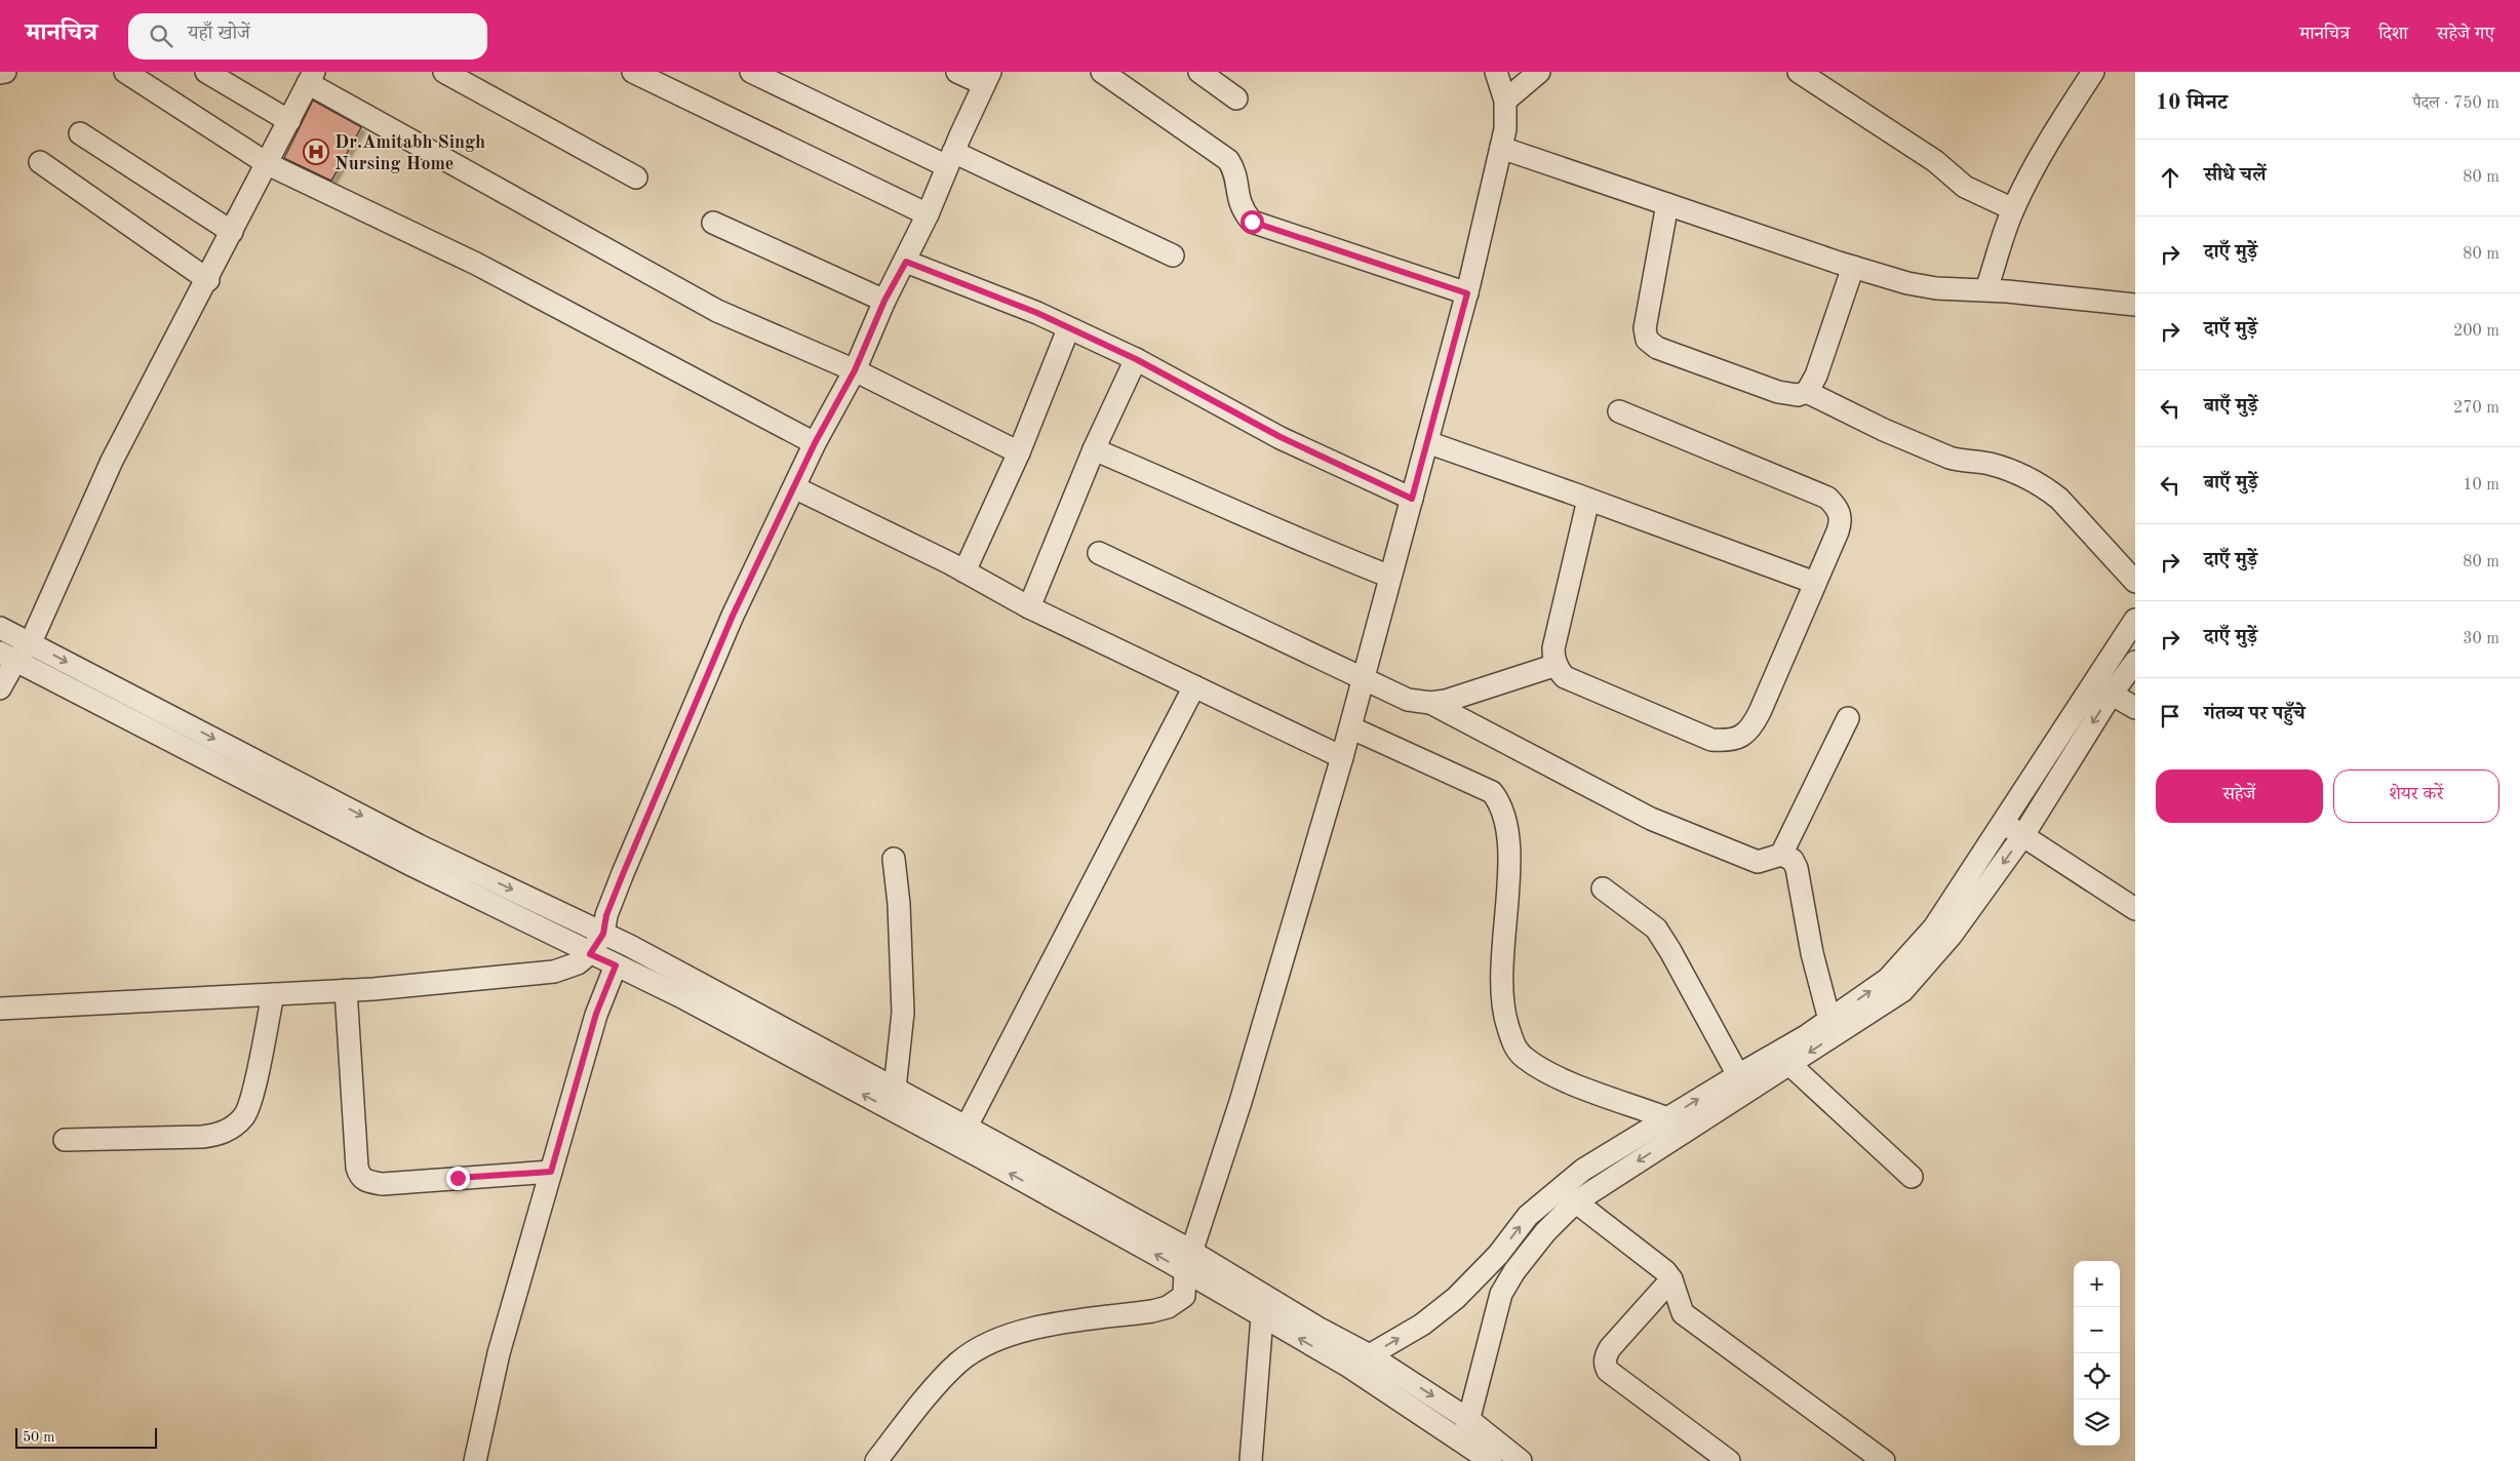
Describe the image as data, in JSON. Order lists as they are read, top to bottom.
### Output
{
  "places": {
    "hospital": ["Dr.Amitabh Singh Nursing Home"]
  },
  "scale_bar": "50 m",
  "page": {
    "header": "मानचित्र",
    "search": "यहाँ खोजें",
    "nav": ["मानचित्र", "दिशा", "सहेजे गए"],
    "heading": ["10 मिनट", "पैदल · 750 m"],
    "list": [
      ["सीधे चलें", "80 m"],
      ["दाएँ मुड़ें", "80 m"],
      ["दाएँ मुड़ें", "200 m"],
      ["बाएँ मुड़ें", "270 m"],
      ["बाएँ मुड़ें", "10 m"],
      ["दाएँ मुड़ें", "80 m"],
      ["दाएँ मुड़ें", "30 m"],
      "गंतव्य पर पहुँचे"
    ],
    "buttons": ["सहेजें", "शेयर करें"],
    "map_buttons": ["+", "−"],
    "scale": "50 m"
  }
}
